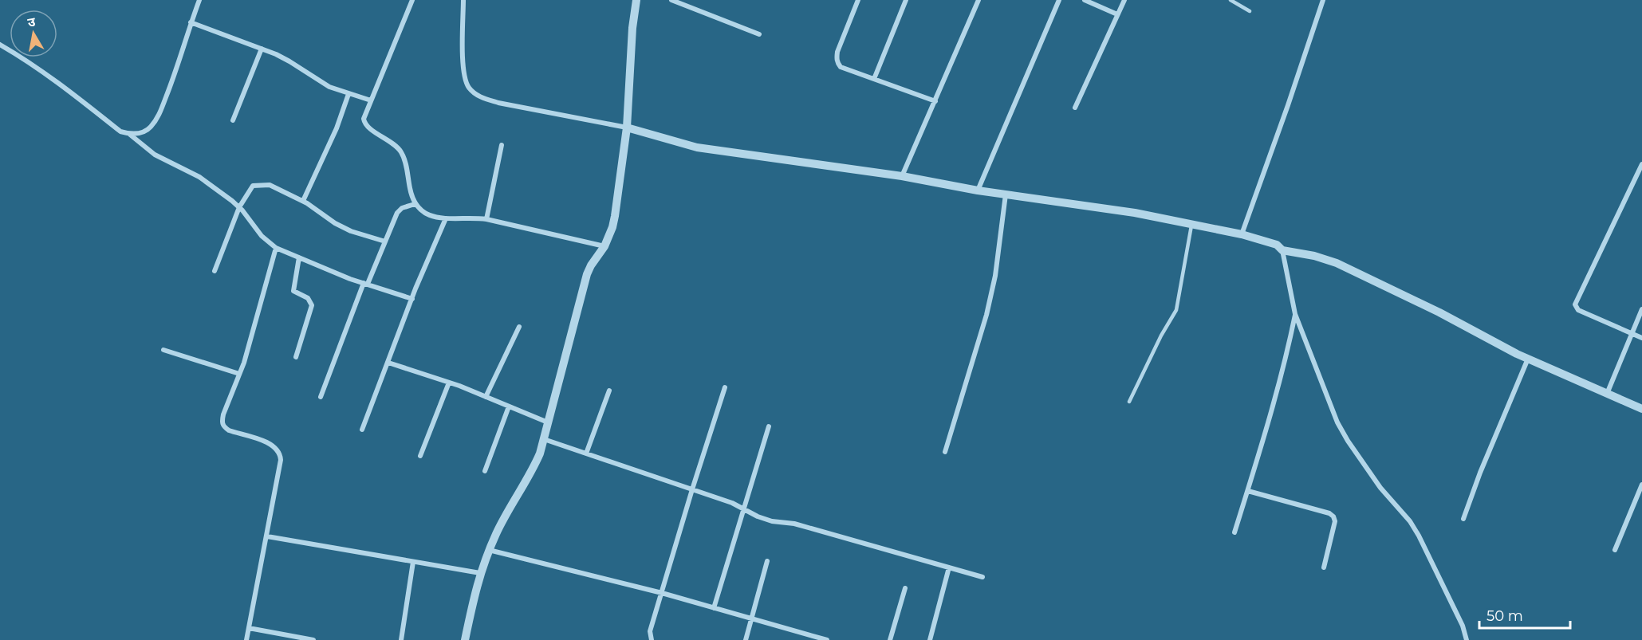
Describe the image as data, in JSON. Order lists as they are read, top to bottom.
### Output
{
  "scale_bar": "50 m",
  "north": "top"
}
